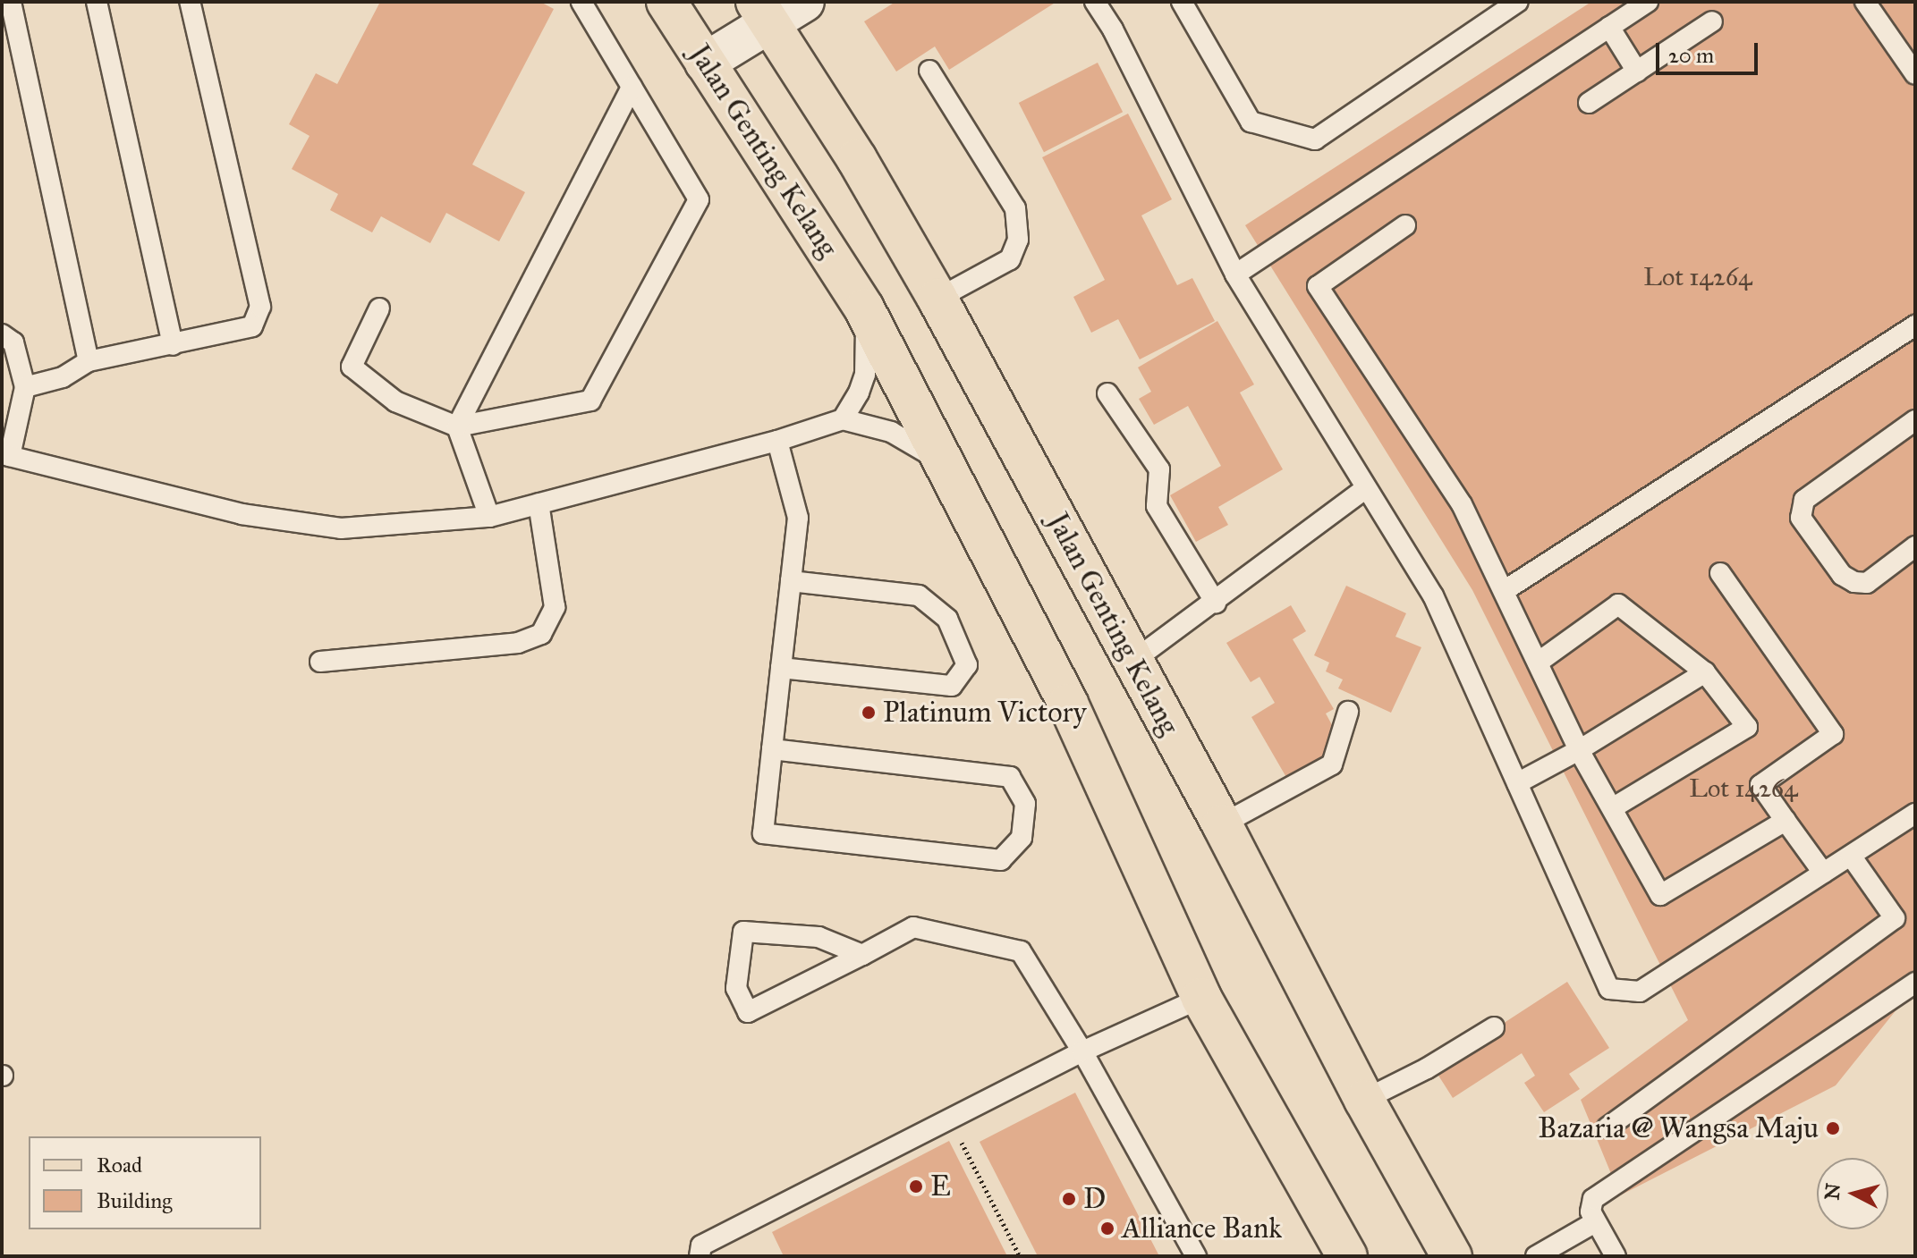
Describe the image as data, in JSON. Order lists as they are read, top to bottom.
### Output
{
  "streets": {
    "main road": ["Jalan Genting Kelang"]
  },
  "places": [
    "Platinum Victory",
    "Bazaria @ Wangsa Maju",
    "E",
    "D",
    "Alliance Bank"
  ],
  "house_numbers": ["Lot 14264", "Lot 14264"],
  "legend": ["Road", "Building"],
  "scale_bar": "20 m",
  "north": "left"
}
